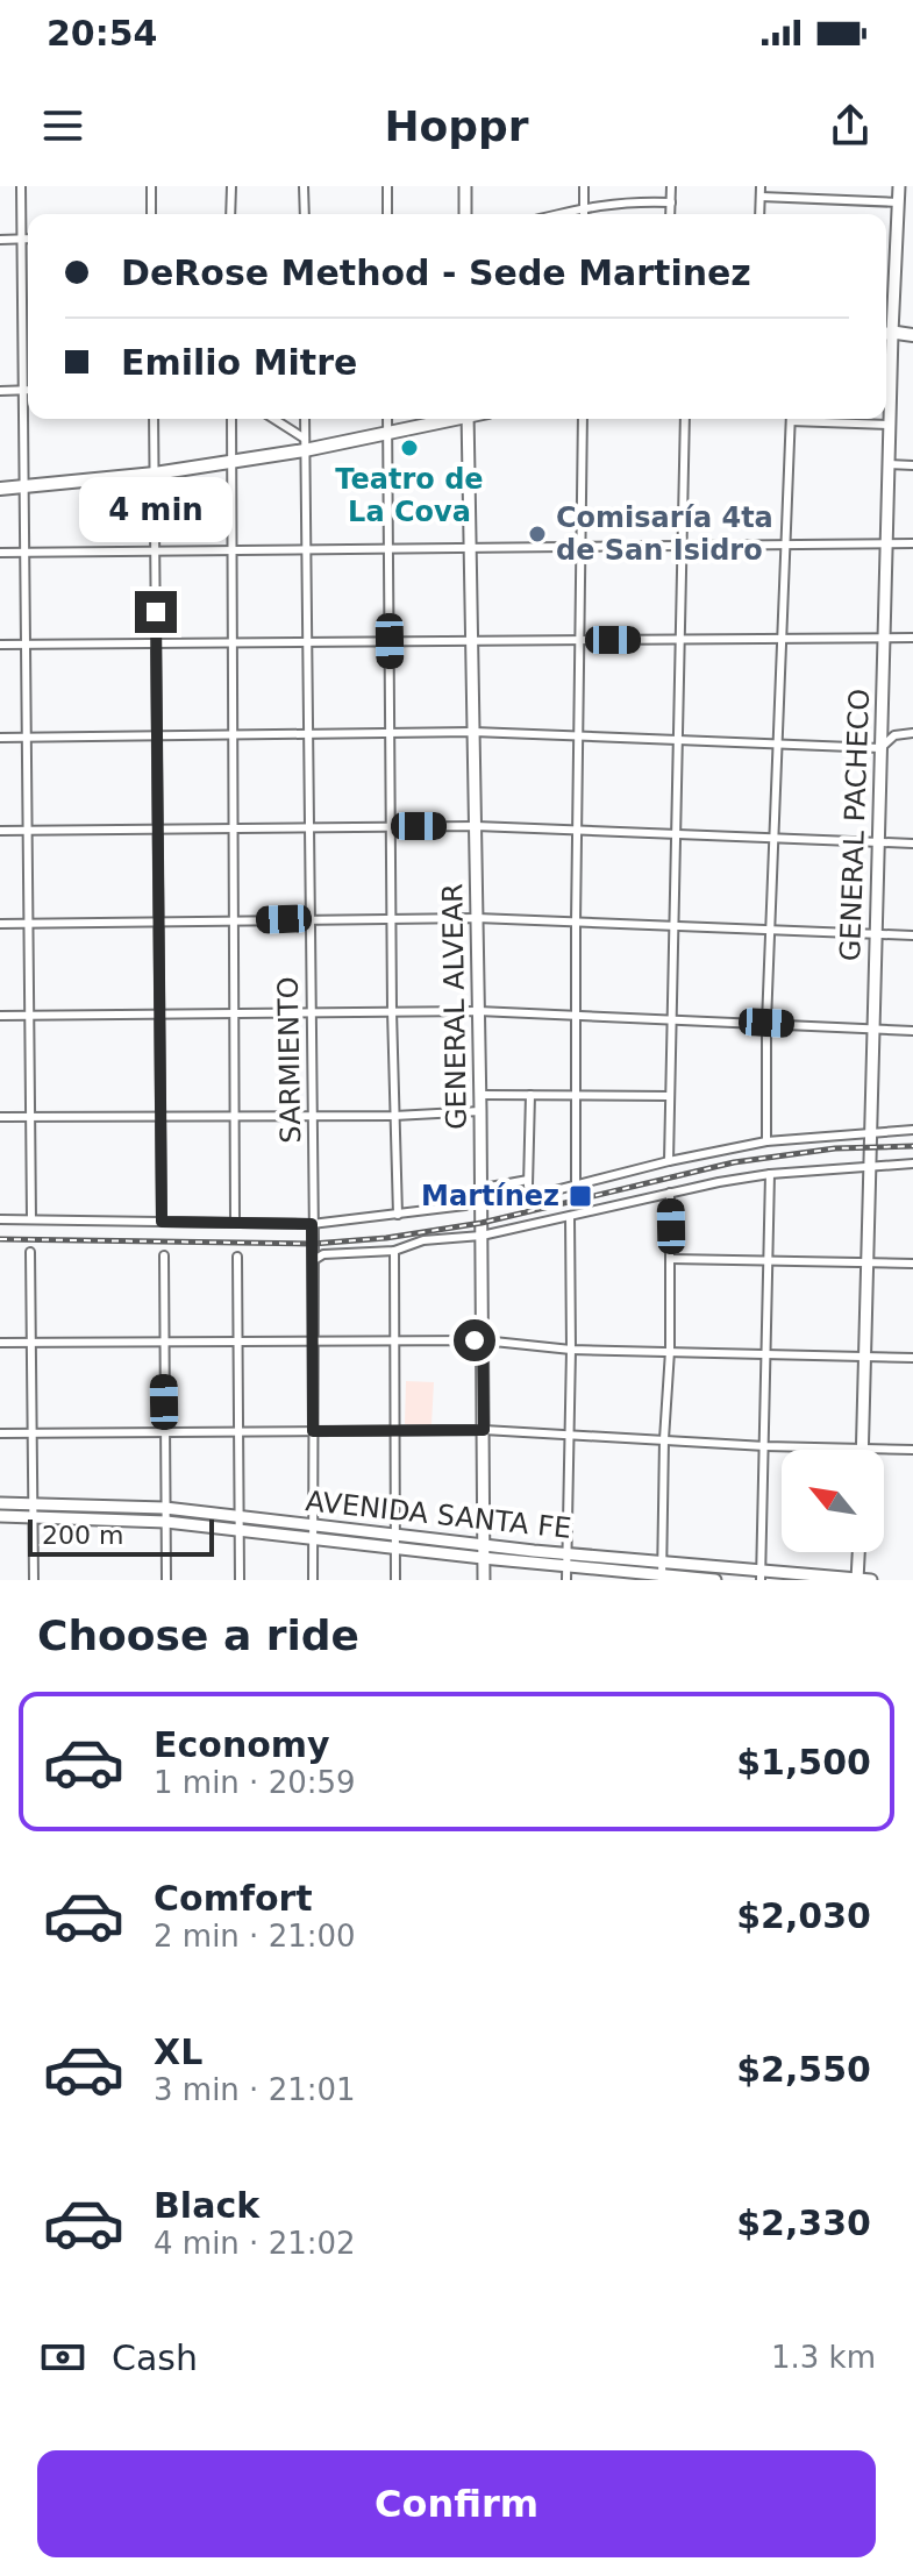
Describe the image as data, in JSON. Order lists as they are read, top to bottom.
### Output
{
  "streets": {
    "street": [
      "GENERAL PACHECO",
      "GENERAL ALVEAR",
      "SARMIENTO",
      "AVENIDA SANTA FE"
    ]
  },
  "crossings": [
    ["GENERAL ALVEAR", "AVENIDA SANTA FE"],
    ["SARMIENTO", "AVENIDA SANTA FE"]
  ],
  "places": {
    "other": ["Teatro de La Cova", "Comisaría 4ta de San Isidro"],
    "transit": ["Martínez"]
  },
  "scale_bar": "200 m",
  "north": "top left",
  "page": {
    "status": "20:54",
    "header": "Hoppr",
    "banner": ["DeRose Method - Sede Martinez", "Emilio Mitre"],
    "bubble": "4 min",
    "scale": "200 m",
    "heading": "Choose a ride",
    "list": [
      {
        "name": "Economy",
        "note": "1 min · 20:59",
        "value": "$1,500"
      },
      {
        "name": "Comfort",
        "note": "2 min · 21:00",
        "value": "$2,030"
      },
      {
        "name": "XL",
        "note": "3 min · 21:01",
        "value": "$2,550"
      },
      {
        "name": "Black",
        "note": "4 min · 21:02",
        "value": "$2,330"
      }
    ],
    "pay": ["Cash", "1.3 km"],
    "buttons": "Confirm"
  }
}
